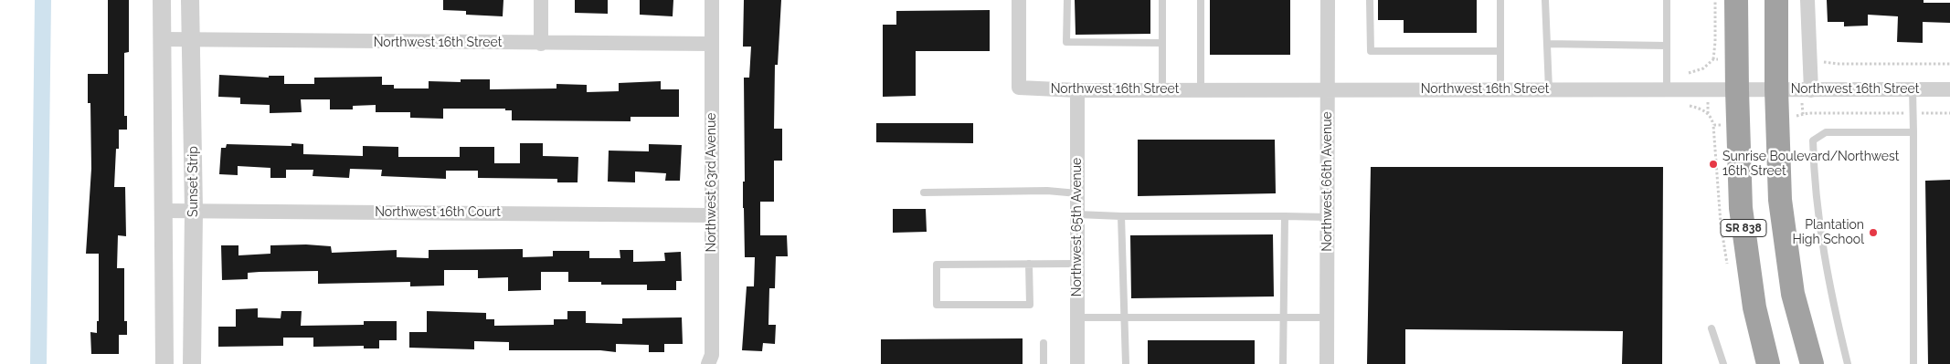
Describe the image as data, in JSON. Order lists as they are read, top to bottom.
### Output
{
  "streets": {
    "highway": ["SR 838"],
    "street": [
      "Northwest 16th Street",
      "Sunset Strip",
      "Northwest 66th Avenue",
      "Northwest 63rd Avenue",
      "Northwest 16th Court",
      "Northwest 65th Avenue"
    ]
  },
  "crossings": [
    ["Northwest 16th Street", "Sunset Strip"],
    ["Northwest 16th Street", "Northwest 66th Avenue"],
    ["Northwest 16th Street", "Northwest 63rd Avenue"],
    ["Northwest 16th Street", "Northwest 65th Avenue"],
    ["Northwest 16th Street", "SR 838"],
    ["Sunset Strip", "Northwest 16th Court"],
    ["Northwest 63rd Avenue", "Northwest 16th Court"]
  ],
  "places": ["Sunrise Boulevard/Northwest 16th Street", "Plantation High School"]
}
